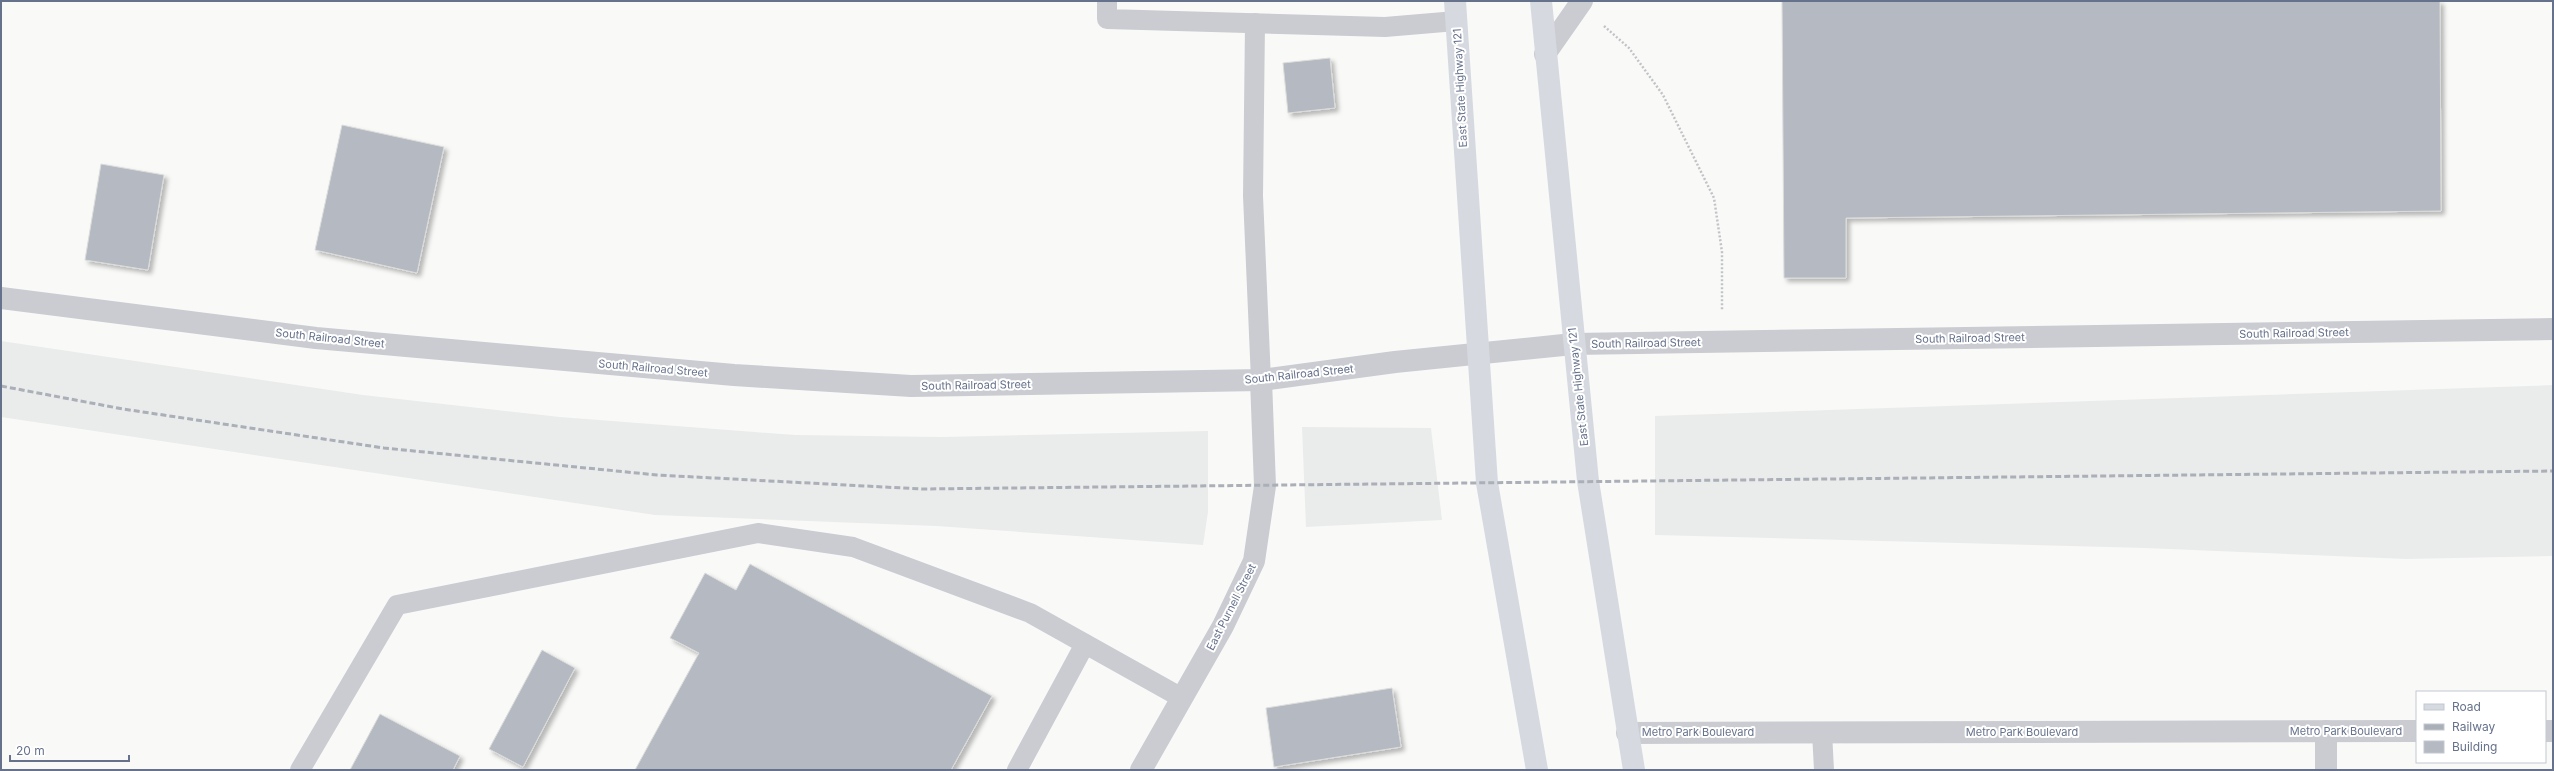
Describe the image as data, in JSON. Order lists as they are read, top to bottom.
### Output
{
  "streets": {
    "main road": ["East State Highway 121"],
    "street": ["South Railroad Street", "East Purnell Street", "Metro Park Boulevard"]
  },
  "crossings": [
    ["East State Highway 121", "South Railroad Street"],
    ["East State Highway 121", "Metro Park Boulevard"],
    ["South Railroad Street", "East Purnell Street"]
  ],
  "legend": ["Road", "Railway", "Building"],
  "scale_bar": "20 m"
}
